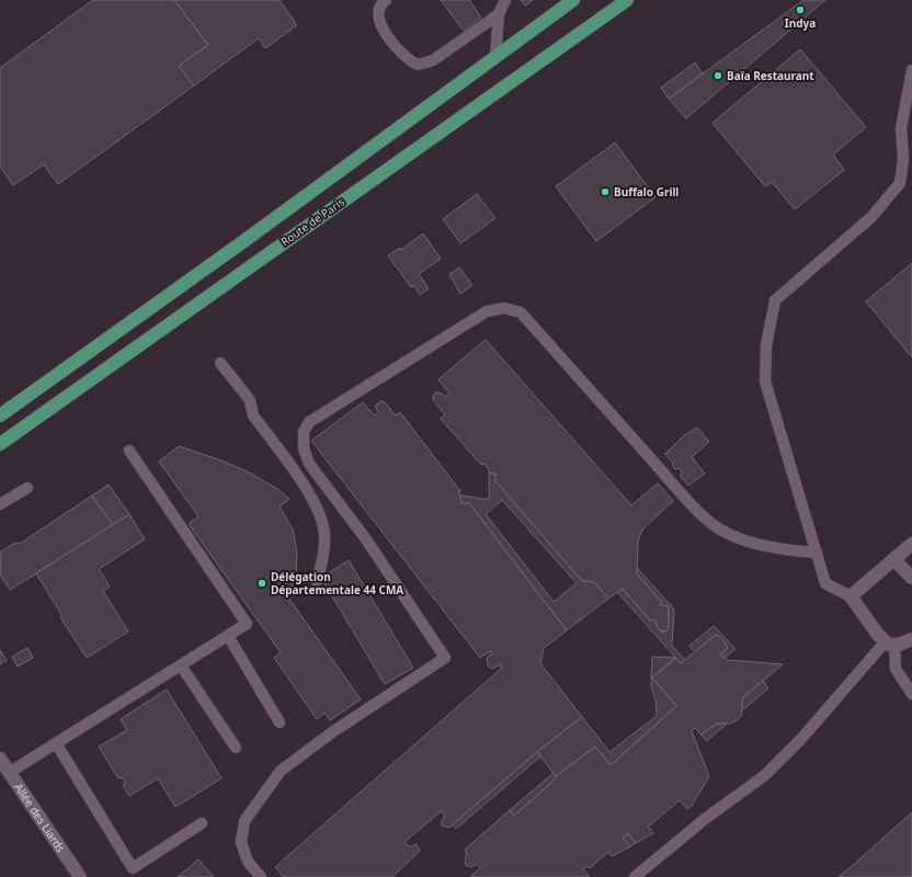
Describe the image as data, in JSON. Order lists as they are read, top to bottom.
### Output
{
  "streets": {
    "main road": ["Route de Paris"],
    "street": ["Allée des Liards"]
  },
  "places": [
    "Indya",
    "Baïa Restaurant",
    "Buffalo Grill",
    "Délégation Départementale 44 CMA"
  ]
}
